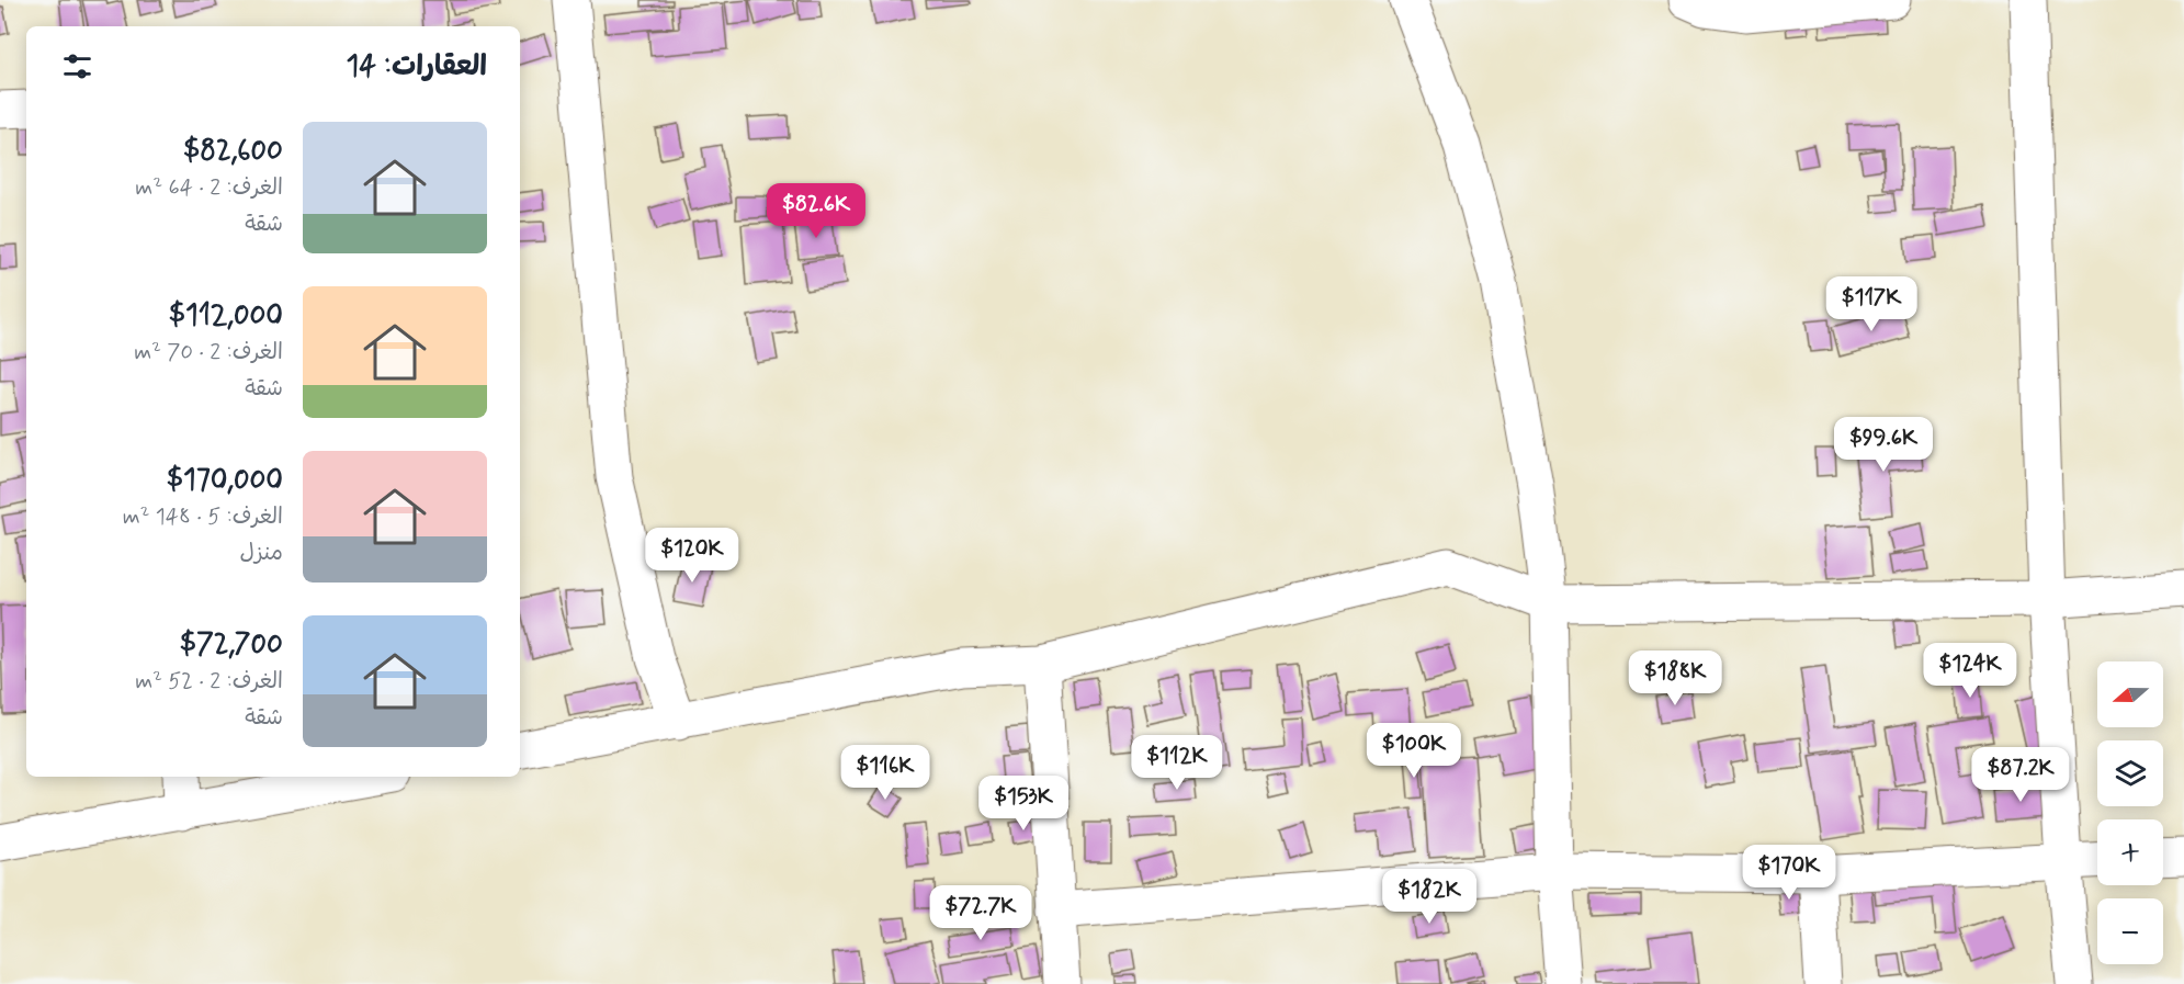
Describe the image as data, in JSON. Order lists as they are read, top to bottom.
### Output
{
  "north": "left",
  "page": {
    "heading": "العقارات: 14",
    "list": [
      {
        "name": "$82,600",
        "note": "الغرف: 2 · 64 m² · شقة"
      },
      {
        "name": "$112,000",
        "note": "الغرف: 2 · 70 m² · شقة"
      },
      {
        "name": "$170,000",
        "note": "الغرف: 5 · 148 m² · منزل"
      },
      {
        "name": "$72,700",
        "note": "الغرف: 2 · 52 m² · شقة"
      }
    ],
    "price": [
      "$82.6K",
      "$117K",
      "$99.6K",
      "$120K",
      "$124K",
      "$188K",
      "$100K",
      "$112K",
      "$116K",
      "$87.2K",
      "$153K",
      "$170K",
      "$182K",
      "$72.7K"
    ],
    "map_buttons": ["+", "−"]
  }
}
